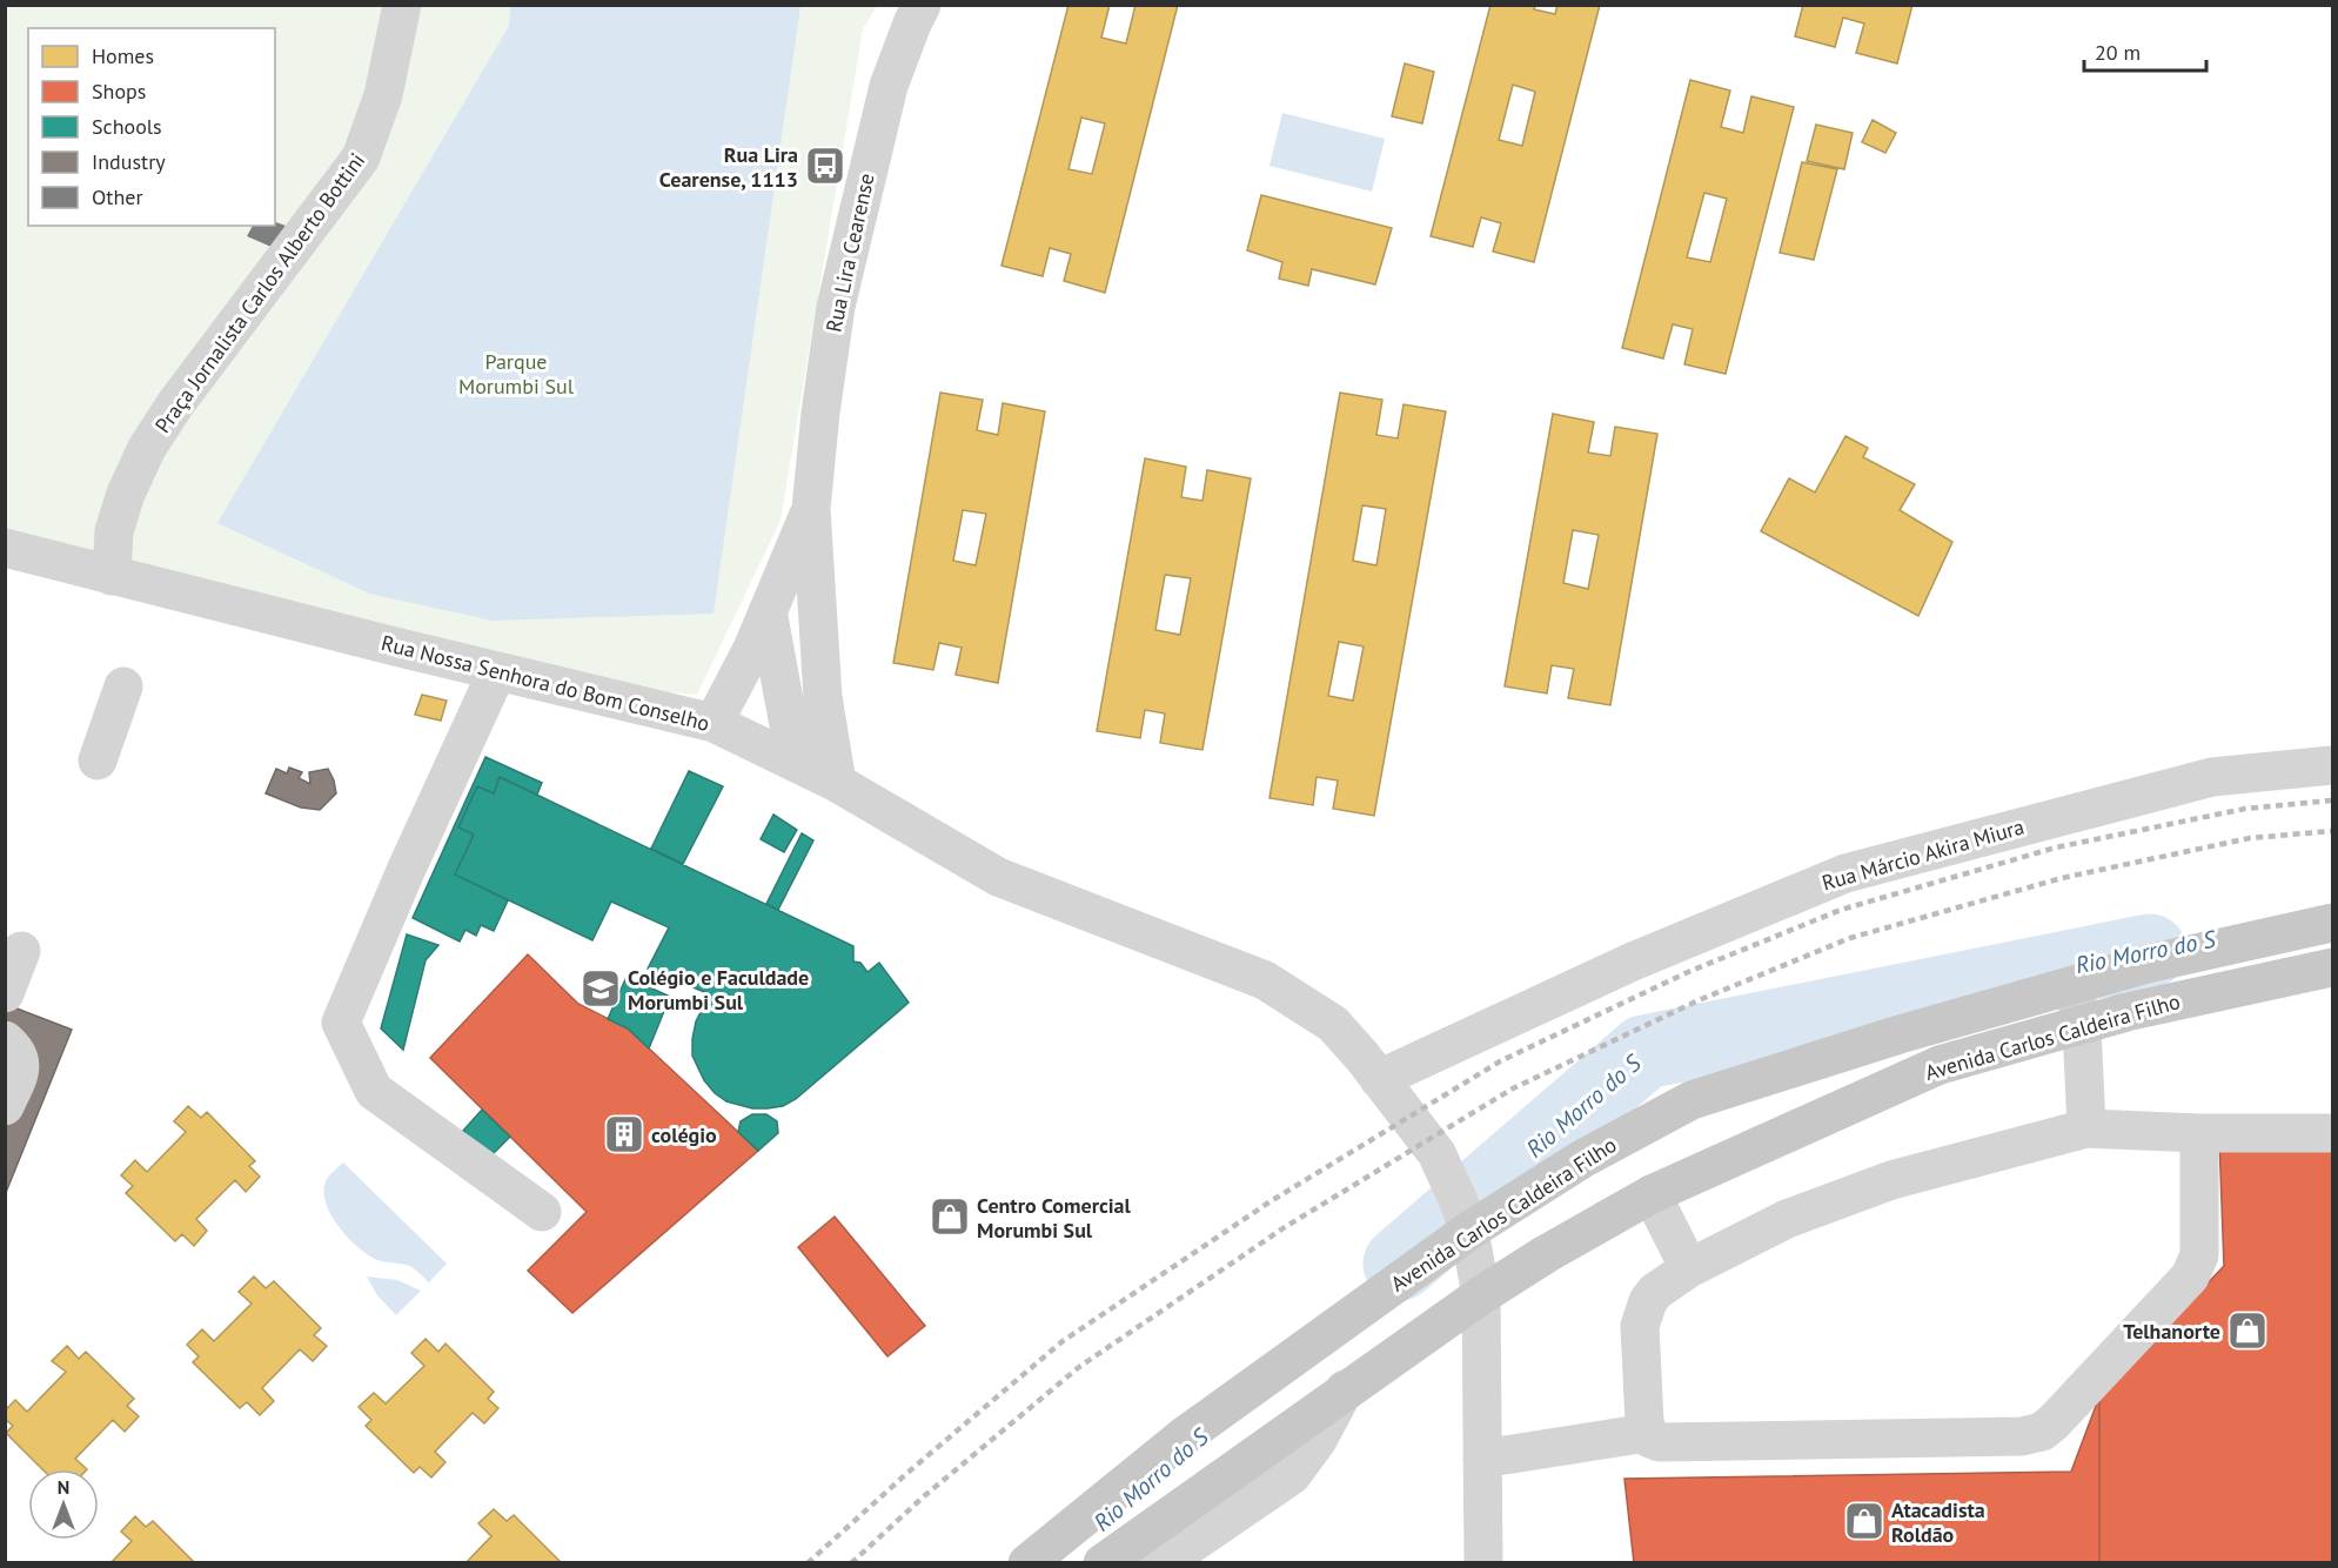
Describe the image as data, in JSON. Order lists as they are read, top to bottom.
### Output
{
  "streets": {
    "main road": ["Avenida Carlos Caldeira Filho"],
    "street": [
      "Rua Lira Cearense",
      "Praça Jornalista Carlos Alberto Bottini",
      "Rua Nossa Senhora do Bom Conselho",
      "Rua Márcio Akira Miura"
    ]
  },
  "crossings": [
    ["Rua Lira Cearense", "Rua Nossa Senhora do Bom Conselho"],
    ["Praça Jornalista Carlos Alberto Bottini", "Rua Nossa Senhora do Bom Conselho"],
    ["Rua Nossa Senhora do Bom Conselho", "Rua Márcio Akira Miura"],
    ["Rua Nossa Senhora do Bom Conselho", "Avenida Carlos Caldeira Filho"]
  ],
  "water": ["Rio Morro do S"],
  "parks": ["Parque Morumbi Sul"],
  "places": {
    "bus stop": ["Rua Lira Cearense, 1113"],
    "school or university": ["Colégio e Faculdade Morumbi Sul"],
    "building": ["colégio"],
    "shop": ["Centro Comercial Morumbi Sul", "Telhanorte", "Atacadista Roldão"]
  },
  "legend": [
    "Homes",
    "Shops",
    "Schools",
    "Industry",
    "Other"
  ],
  "scale_bar": "20 m",
  "north": "top"
}
